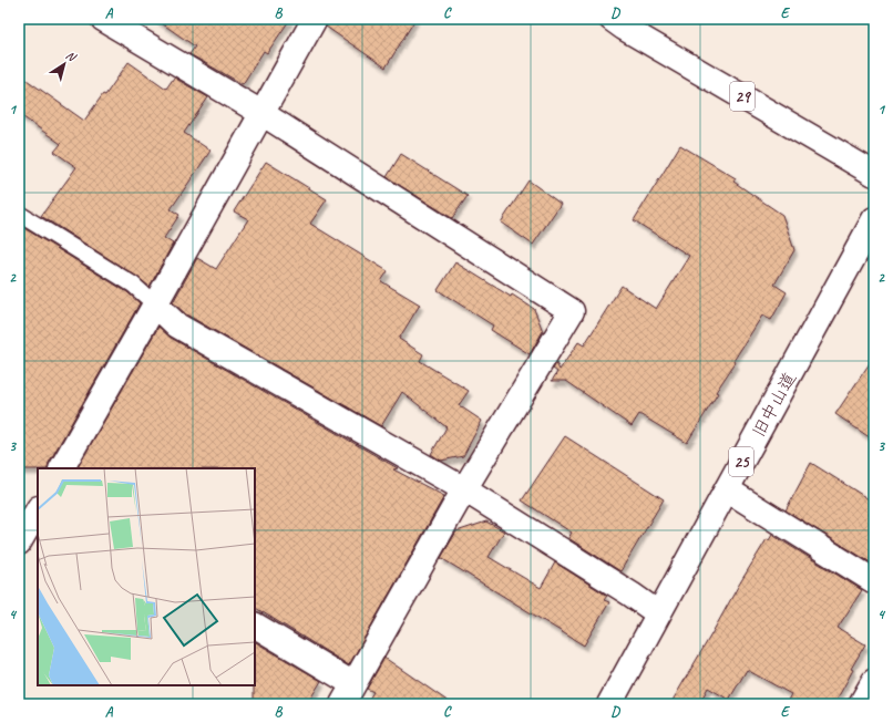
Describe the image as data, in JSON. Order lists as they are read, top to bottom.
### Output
{
  "streets": {
    "street": ["29", "旧中山道", "25"]
  },
  "north": "top right",
  "grid": {
    "columns": [
      "A",
      "B",
      "C",
      "D",
      "E"
    ],
    "rows": [
      "1",
      "2",
      "3",
      "4"
    ]
  }
}
